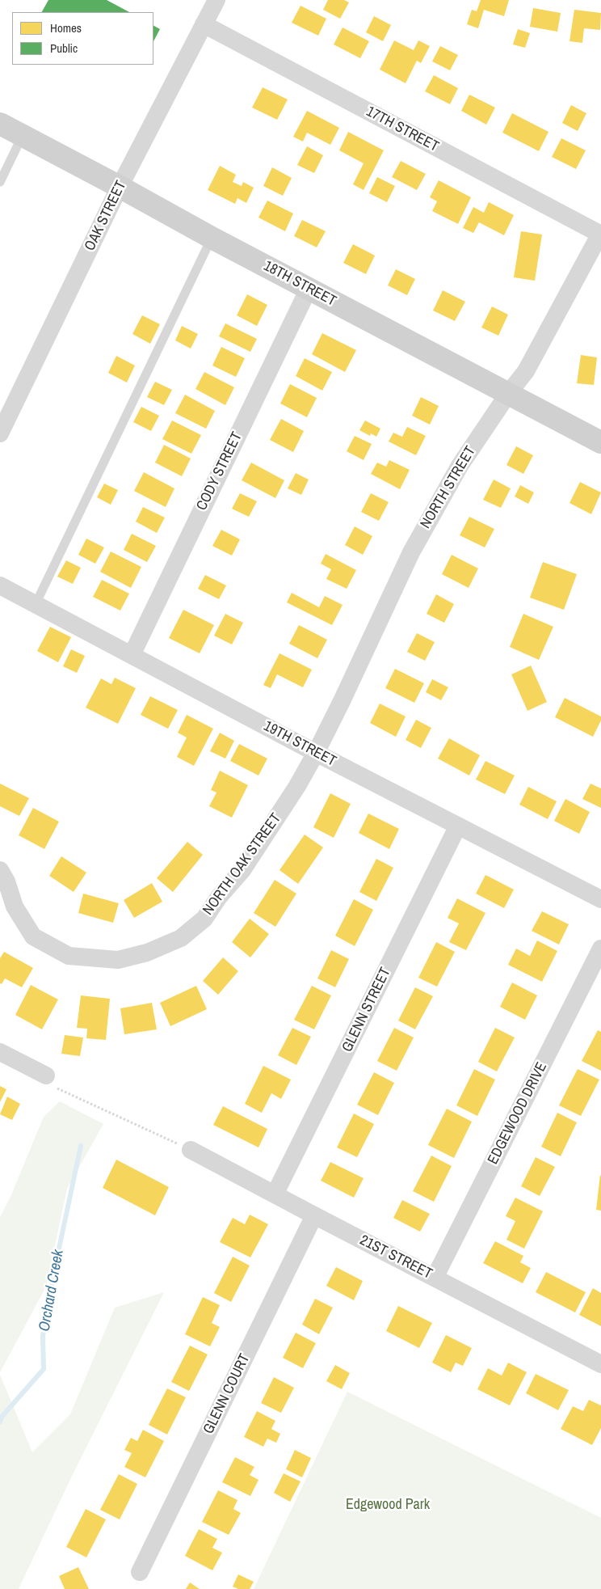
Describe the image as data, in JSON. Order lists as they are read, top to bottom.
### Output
{
  "streets": {
    "street": [
      "17TH STREET",
      "OAK STREET",
      "18TH STREET",
      "CODY STREET",
      "NORTH STREET",
      "19TH STREET",
      "NORTH OAK STREET",
      "GLENN STREET",
      "EDGEWOOD DRIVE",
      "21ST STREET",
      "GLENN COURT"
    ]
  },
  "crossings": [
    ["17TH STREET", "OAK STREET"],
    ["17TH STREET", "NORTH STREET"],
    ["OAK STREET", "18TH STREET"],
    ["18TH STREET", "CODY STREET"],
    ["18TH STREET", "NORTH STREET"],
    ["CODY STREET", "19TH STREET"],
    ["NORTH STREET", "19TH STREET"],
    ["NORTH STREET", "NORTH OAK STREET"],
    ["19TH STREET", "NORTH OAK STREET"],
    ["19TH STREET", "GLENN STREET"],
    ["GLENN STREET", "21ST STREET"],
    ["EDGEWOOD DRIVE", "21ST STREET"],
    ["21ST STREET", "GLENN COURT"]
  ],
  "water": ["Orchard Creek"],
  "parks": ["Edgewood Park"],
  "legend": ["Homes", "Public"]
}
